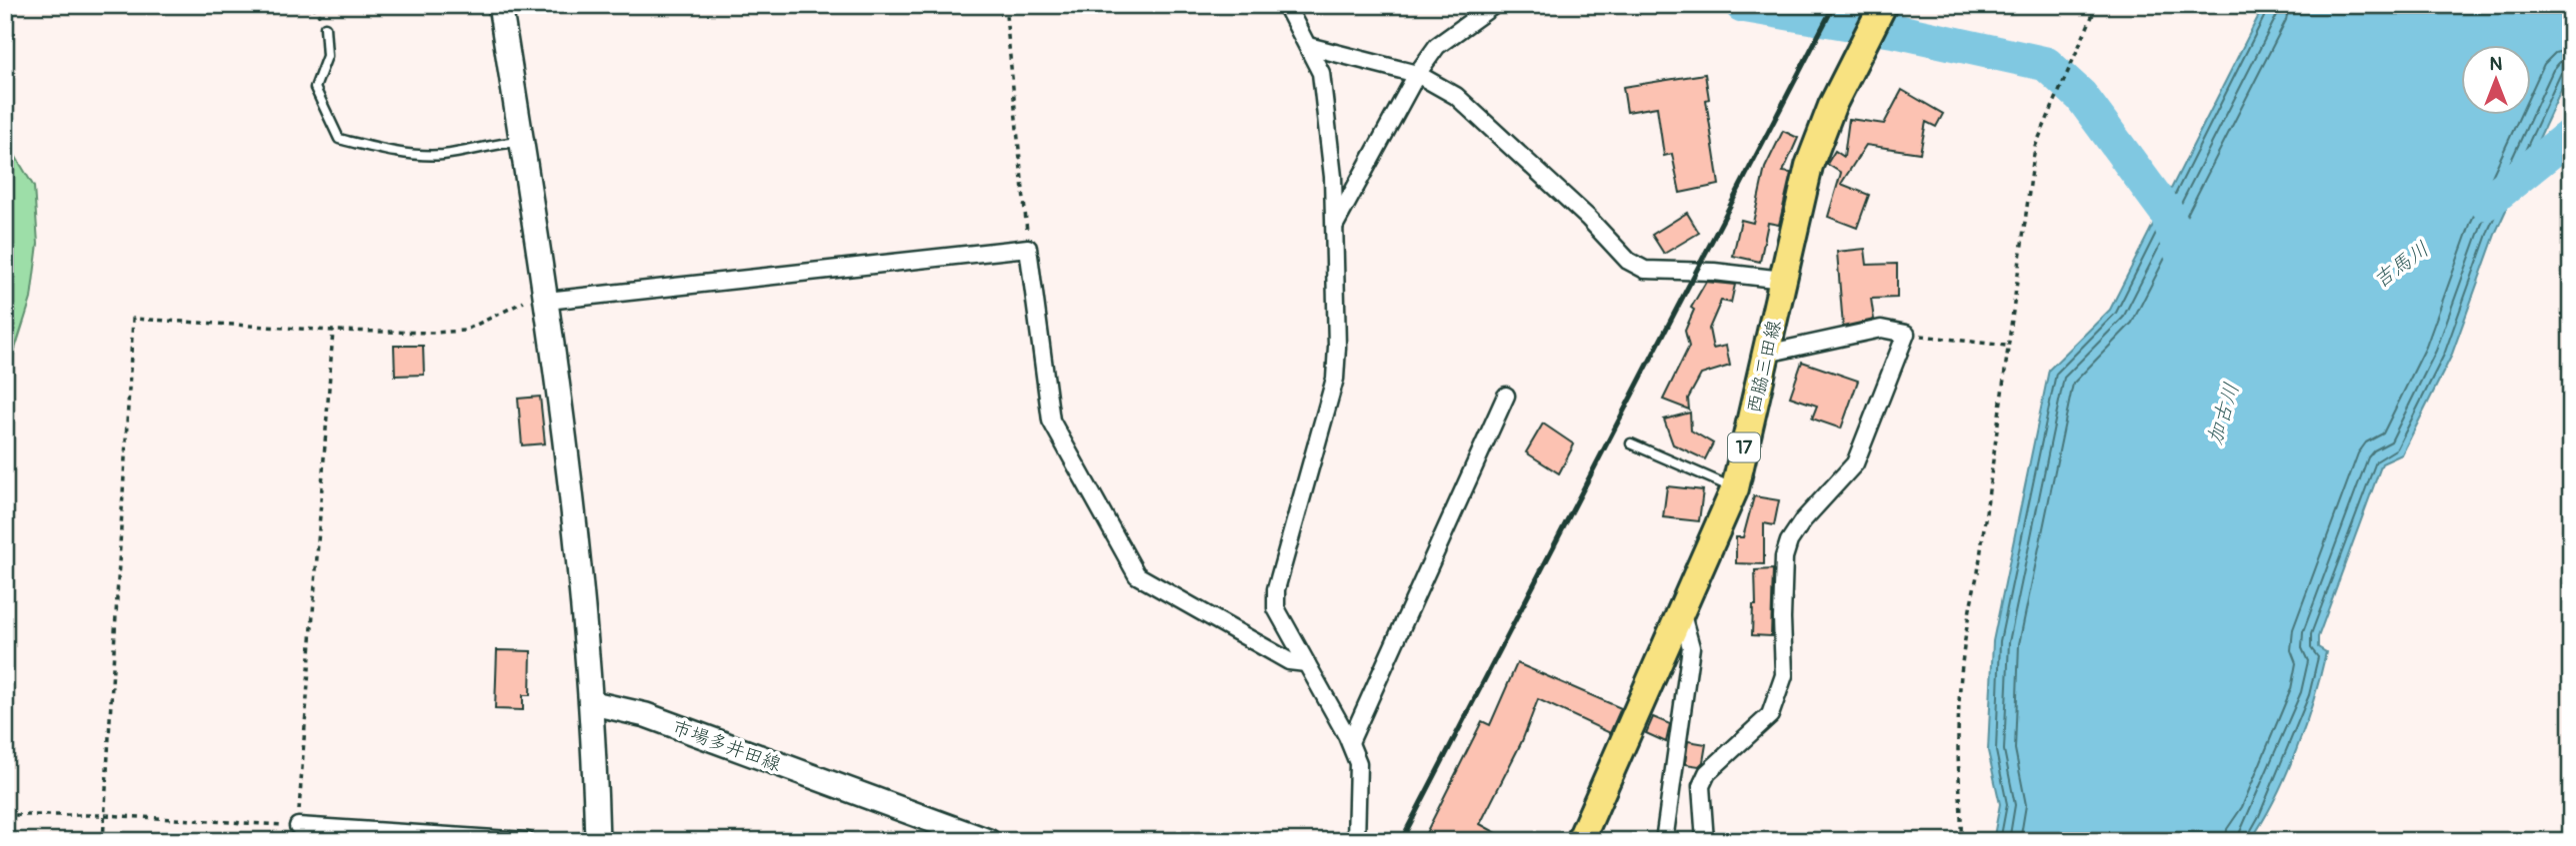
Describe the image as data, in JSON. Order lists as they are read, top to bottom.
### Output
{
  "streets": {
    "main road": ["西脇三田線", "17"],
    "street": ["市場多井田線"]
  },
  "water": ["吉馬川", "加古川"],
  "north": "top"
}
